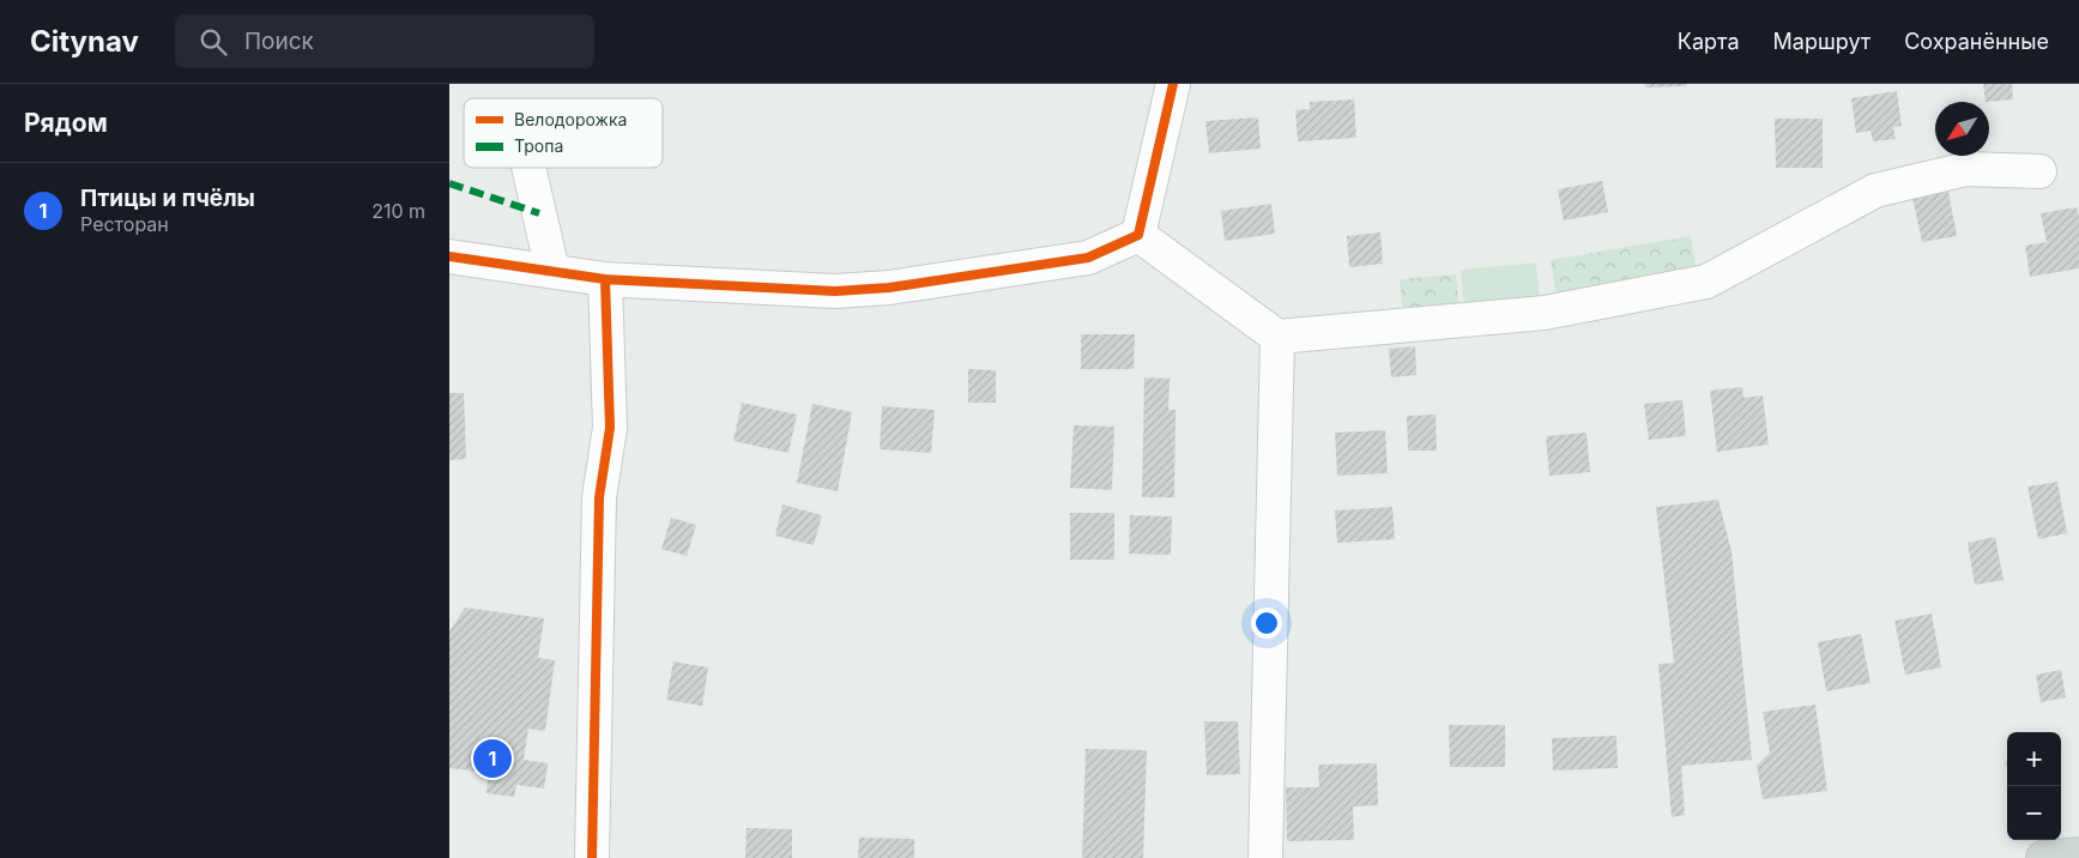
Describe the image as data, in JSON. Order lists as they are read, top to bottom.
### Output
{
  "legend": ["Велодорожка", "Тропа"],
  "north": "bottom left",
  "page": {
    "header": "Citynav",
    "search": "Поиск",
    "nav": ["Карта", "Маршрут", "Сохранённые"],
    "heading": "Рядом",
    "list": [
      {
        "mark": "1",
        "name": "Птицы и пчёлы",
        "note": "Ресторан",
        "value": "210 m"
      }
    ],
    "map_buttons": ["+", "−"],
    "pins": "1"
  }
}
